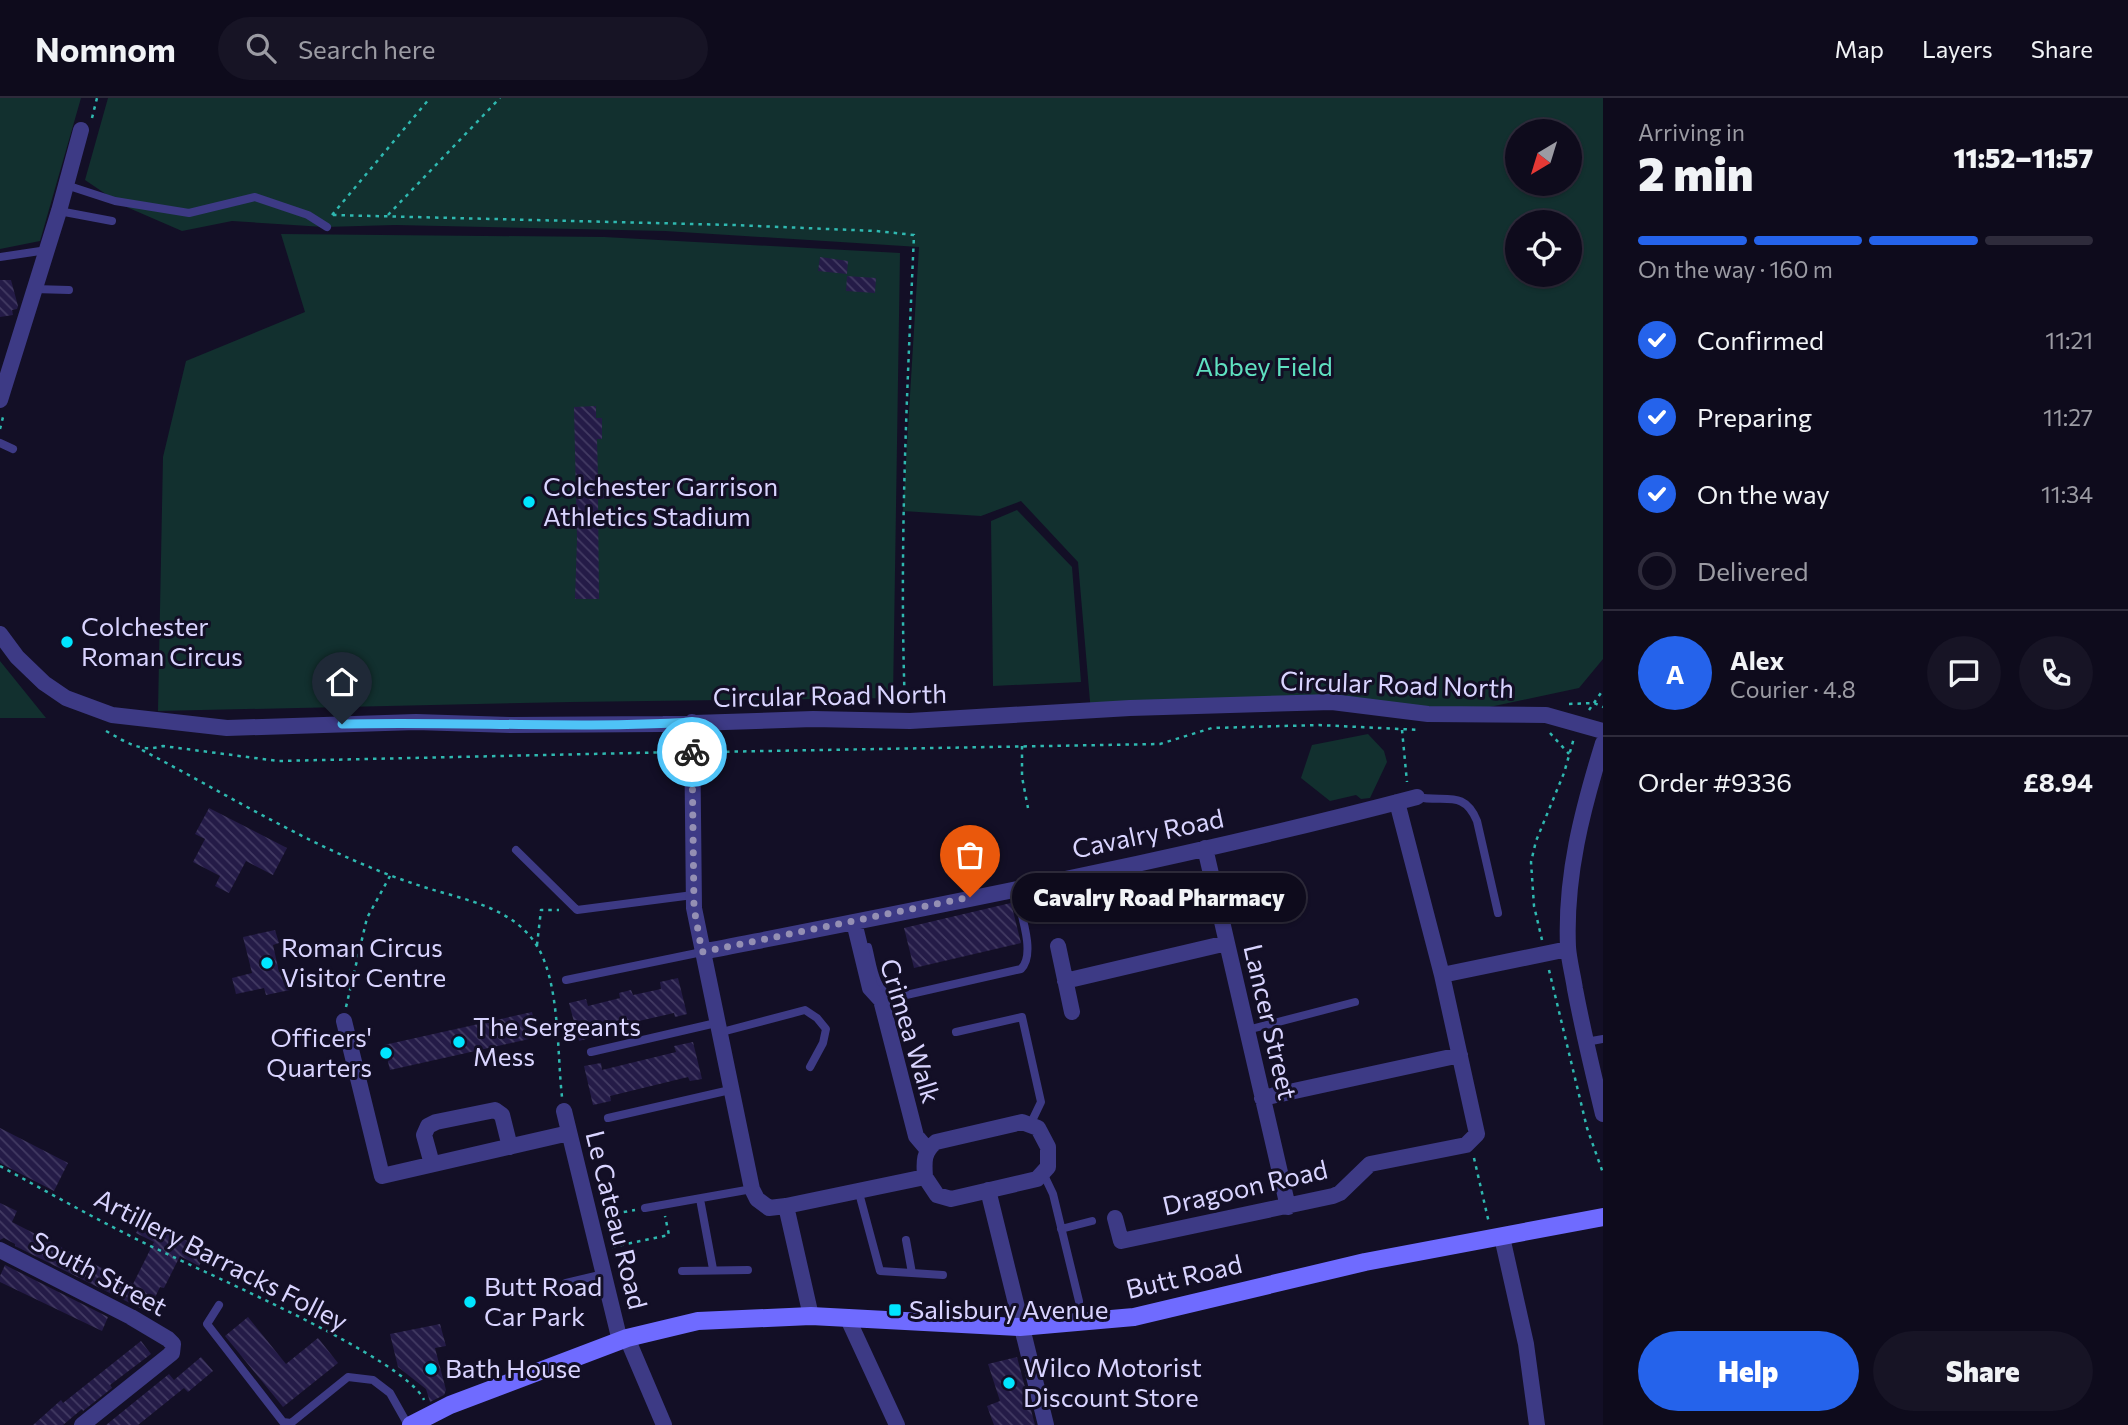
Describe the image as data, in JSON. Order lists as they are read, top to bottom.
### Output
{
  "streets": {
    "main road": ["Butt Road"],
    "street": [
      "Circular Road North",
      "Cavalry Road",
      "Lancer Street",
      "Crimea Walk",
      "Dragoon Road",
      "Le Cateau Road",
      "South Street"
    ],
    "path": ["Artillery Barracks Folley"]
  },
  "crossings": [
    ["Cavalry Road", "Lancer Street"],
    ["Cavalry Road", "Crimea Walk"],
    ["Lancer Street", "Dragoon Road"],
    ["Le Cateau Road", "Butt Road"]
  ],
  "parks": ["Abbey Field"],
  "places": {
    "other": [
      "Colchester Garrison Athletics Stadium",
      "Colchester Roman Circus",
      "Cavalry Road Pharmacy",
      "Roman Circus Visitor Centre",
      "The Sergeants Mess",
      "Officers' Quarters",
      "Butt Road Car Park",
      "Bath House",
      "Wilco Motorist Discount Store"
    ],
    "transit": ["Salisbury Avenue"]
  },
  "north": "bottom left",
  "page": {
    "header": "Nomnom",
    "search": "Search here",
    "nav": ["Map", "Layers", "Share"],
    "heading": ["2 min", "Arriving in", "11:52–11:57"],
    "panel": [
      "Alex",
      "Courier · 4.8",
      "Order #9336",
      "£8.94"
    ],
    "bar": "On the way · 160 m",
    "list": [
      ["Confirmed", "11:21"],
      ["Preparing", "11:27"],
      ["On the way", "11:34"],
      "Delivered"
    ],
    "round": "A",
    "bubble": "Cavalry Road Pharmacy",
    "buttons": ["Help", "Share"]
  }
}
